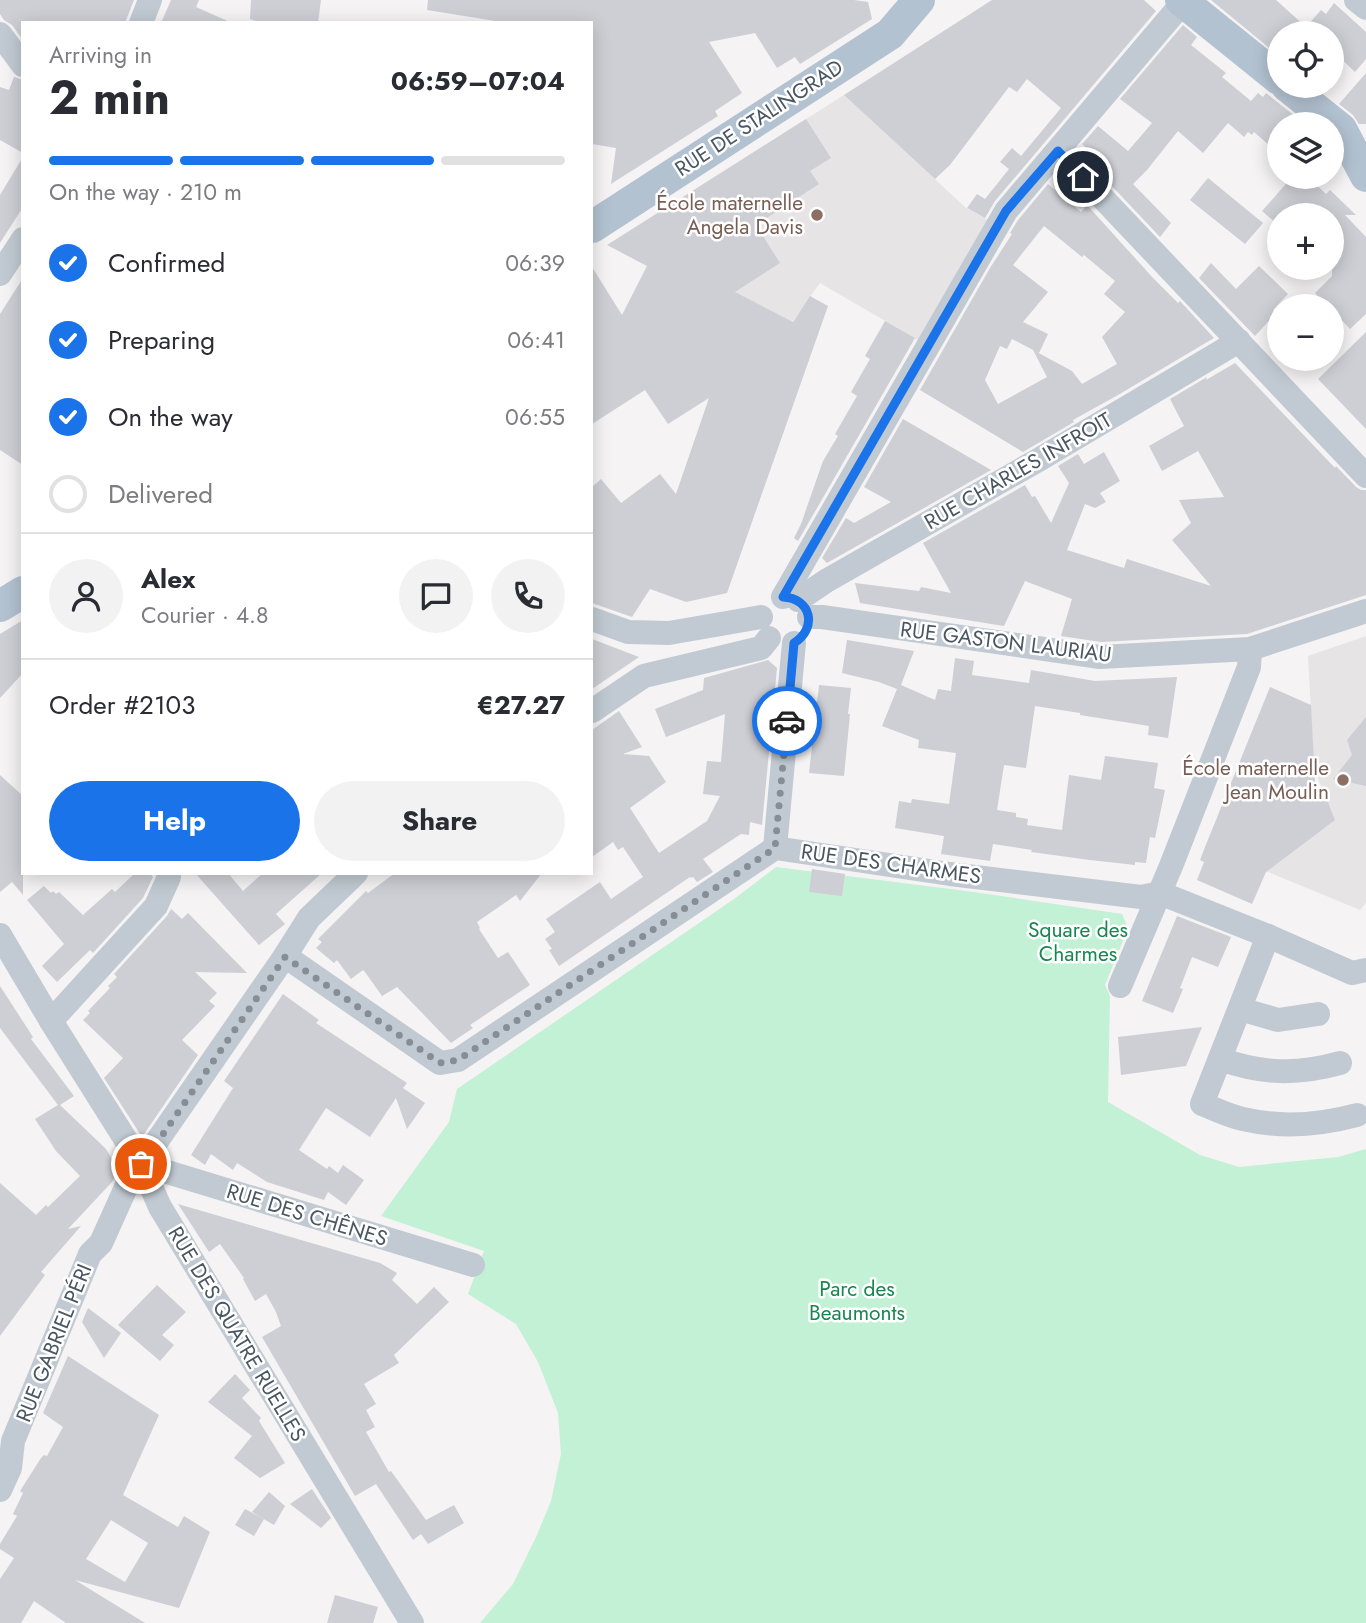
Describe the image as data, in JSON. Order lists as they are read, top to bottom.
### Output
{
  "streets": {
    "main road": ["RUE DE STALINGRAD"],
    "street": [
      "RUE CHARLES INFROIT",
      "RUE GASTON LAURIAU",
      "RUE DES CHARMES",
      "RUE DES CHÊNES",
      "RUE DES QUATRE RUELLES",
      "RUE GABRIEL PÉRI"
    ]
  },
  "crossings": [
    ["RUE CHARLES INFROIT", "RUE GASTON LAURIAU"],
    ["RUE DES CHARMES", "RUE GABRIEL PÉRI"],
    ["RUE DES CHÊNES", "RUE DES QUATRE RUELLES"],
    ["RUE DES CHÊNES", "RUE GABRIEL PÉRI"],
    ["RUE DES QUATRE RUELLES", "RUE GABRIEL PÉRI"]
  ],
  "parks": ["Square des Charmes", "Parc des Beaumonts"],
  "places": ["École maternelle Angela Davis", "École maternelle Jean Moulin"],
  "page": {
    "map_buttons": ["+", "−"],
    "heading": ["2 min", "Arriving in", "06:59–07:04"],
    "panel": [
      "Alex",
      "Courier · 4.8",
      "Order #2103",
      "€27.27"
    ],
    "bar": "On the way · 210 m",
    "list": [
      ["Confirmed", "06:39"],
      ["Preparing", "06:41"],
      ["On the way", "06:55"],
      "Delivered"
    ],
    "buttons": ["Help", "Share"]
  }
}
